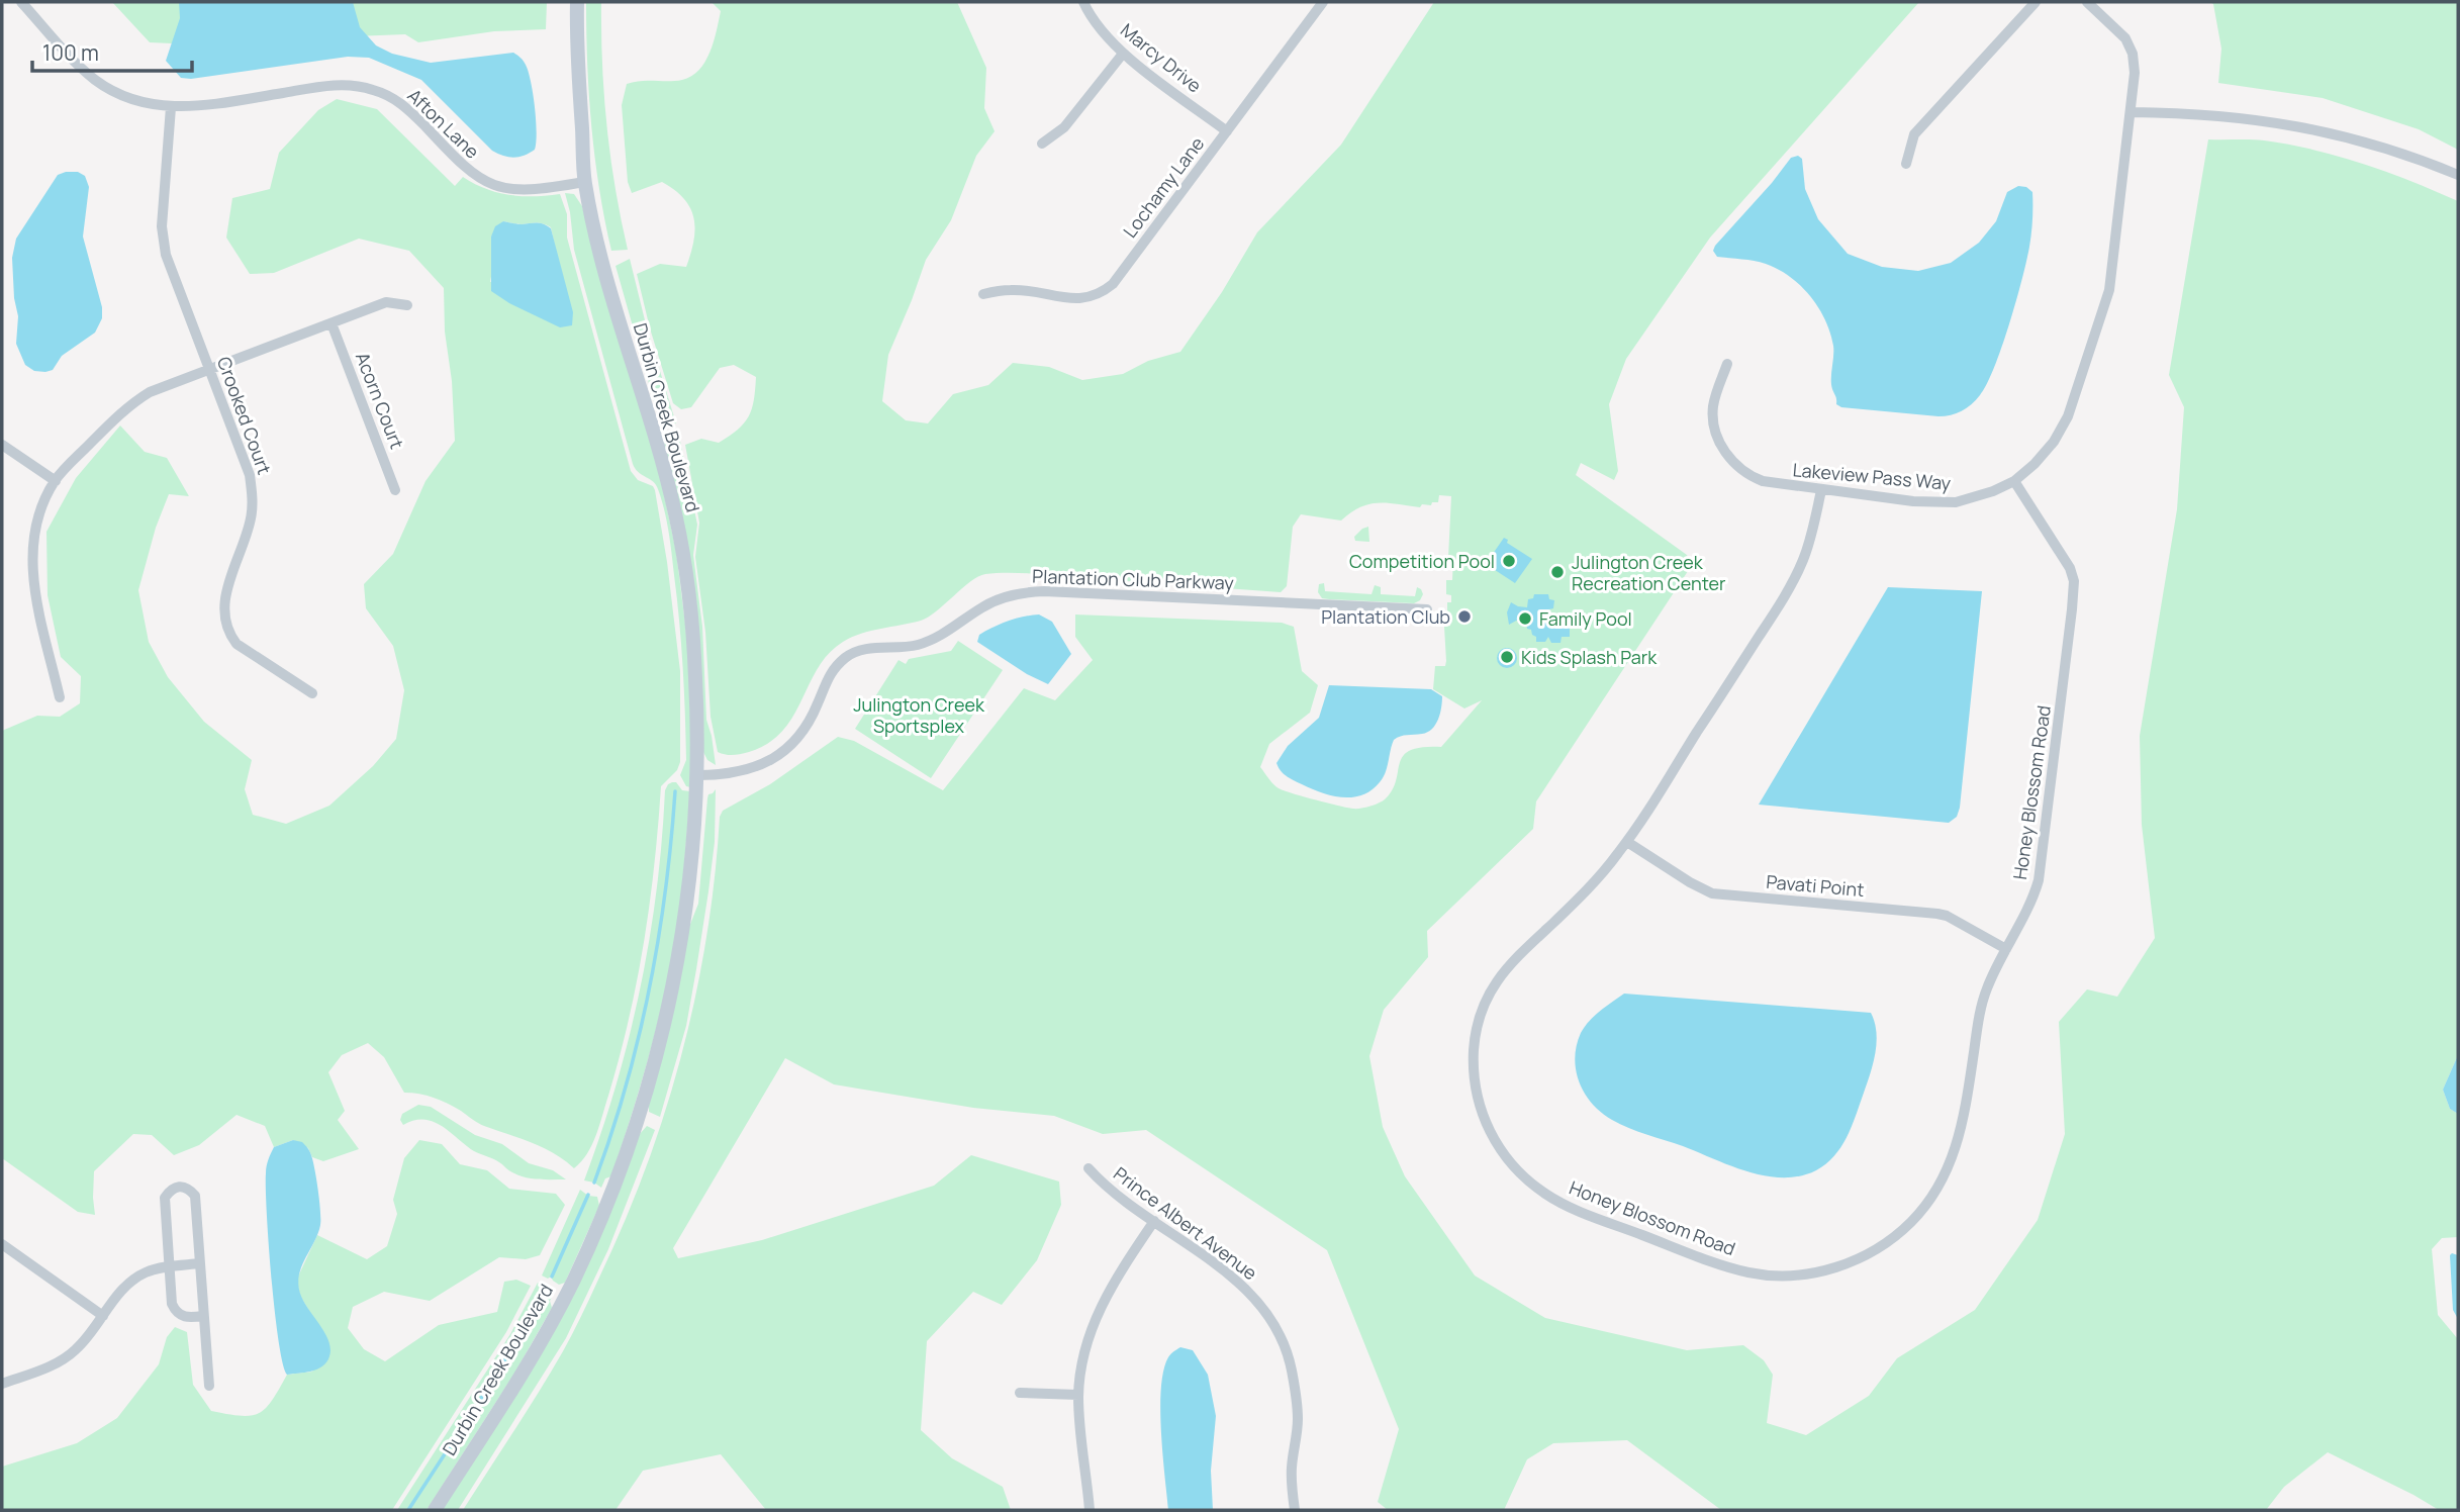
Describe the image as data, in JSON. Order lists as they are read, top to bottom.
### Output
{
  "streets": {
    "street": [
      "Marcy Drive",
      "Afton Lane",
      "Lochamy Lane",
      "Acorn Court",
      "Crooked Court",
      "Durbin Creek Boulevard",
      "Lakeview Pass Way",
      "Plantation Club Parkway",
      "Honey Blossom Road",
      "Pavati Point",
      "Prince Albert Avenue"
    ]
  },
  "crossings": [
    ["Marcy Drive", "Lochamy Lane"],
    ["Afton Lane", "Crooked Court"],
    ["Afton Lane", "Durbin Creek Boulevard"],
    ["Durbin Creek Boulevard", "Plantation Club Parkway"],
    ["Lakeview Pass Way", "Honey Blossom Road"],
    ["Honey Blossom Road", "Pavati Point"]
  ],
  "parks": ["Julington Creek Sportsplex"],
  "places": [
    "Competition Pool",
    "Julington Creek Recreation Center",
    "Plantation Club",
    "Family Pool",
    "Kids Splash Park"
  ],
  "scale_bar": "100 m"
}
